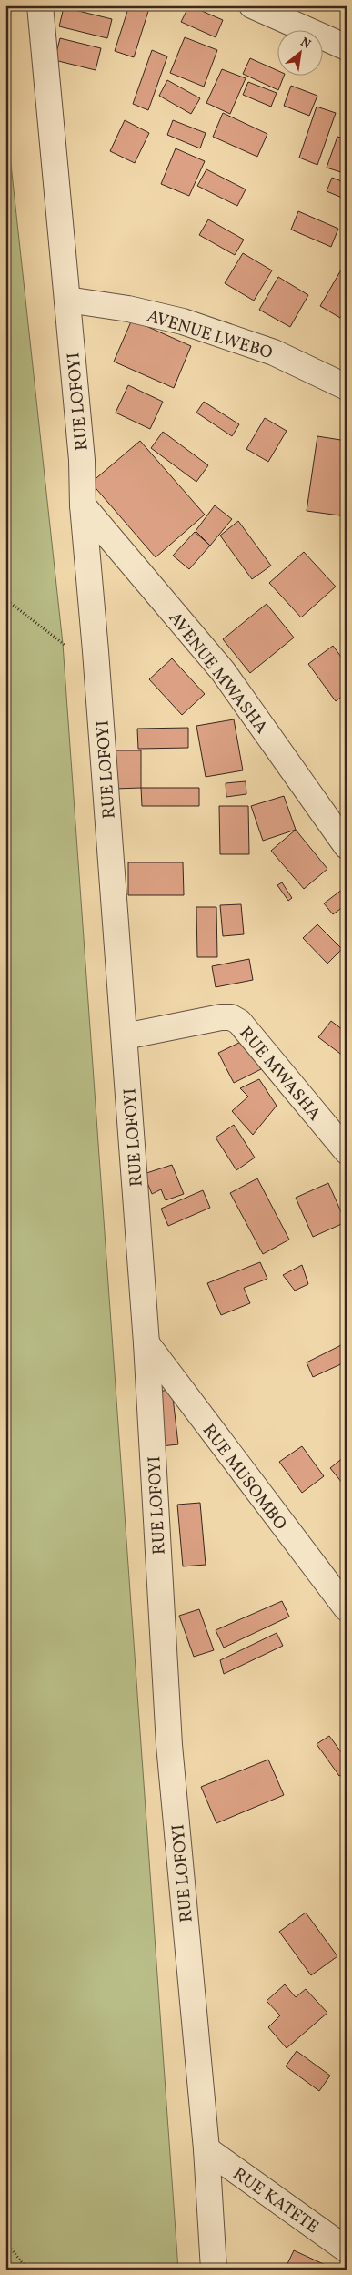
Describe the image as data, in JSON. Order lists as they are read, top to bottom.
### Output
{
  "streets": {
    "street": [
      "AVENUE LWEBO",
      "RUE LOFOYI",
      "AVENUE MWASHA",
      "RUE MWASHA",
      "RUE MUSOMBO",
      "RUE KATETE"
    ]
  },
  "crossings": [
    ["AVENUE LWEBO", "RUE LOFOYI"],
    ["RUE LOFOYI", "AVENUE MWASHA"],
    ["RUE LOFOYI", "RUE MWASHA"],
    ["RUE LOFOYI", "RUE MUSOMBO"],
    ["RUE LOFOYI", "RUE KATETE"]
  ],
  "north": "top right"
}
